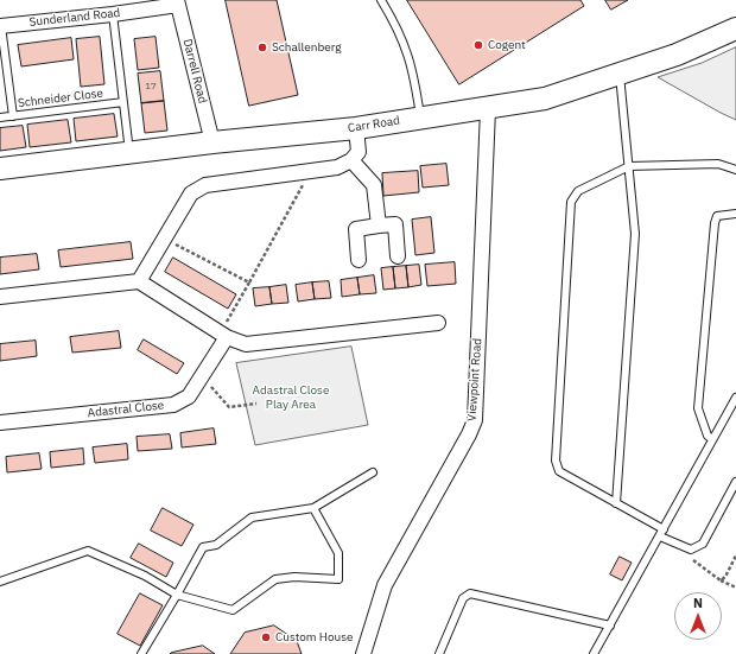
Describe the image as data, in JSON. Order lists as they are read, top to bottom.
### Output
{
  "streets": {
    "main road": ["Carr Road"],
    "street": [
      "Sunderland Road",
      "Darrell Road",
      "Viewpoint Road",
      "Adastral Close"
    ],
    "lane": ["Schneider Close"]
  },
  "crossings": [
    ["Sunderland Road", "Darrell Road"],
    ["Darrell Road", "Carr Road"],
    ["Carr Road", "Viewpoint Road"]
  ],
  "parks": ["Adastral Close Play Area"],
  "places": ["Cogent", "Schallenberg", "Custom House"],
  "house_numbers": ["17"],
  "north": "top"
}
